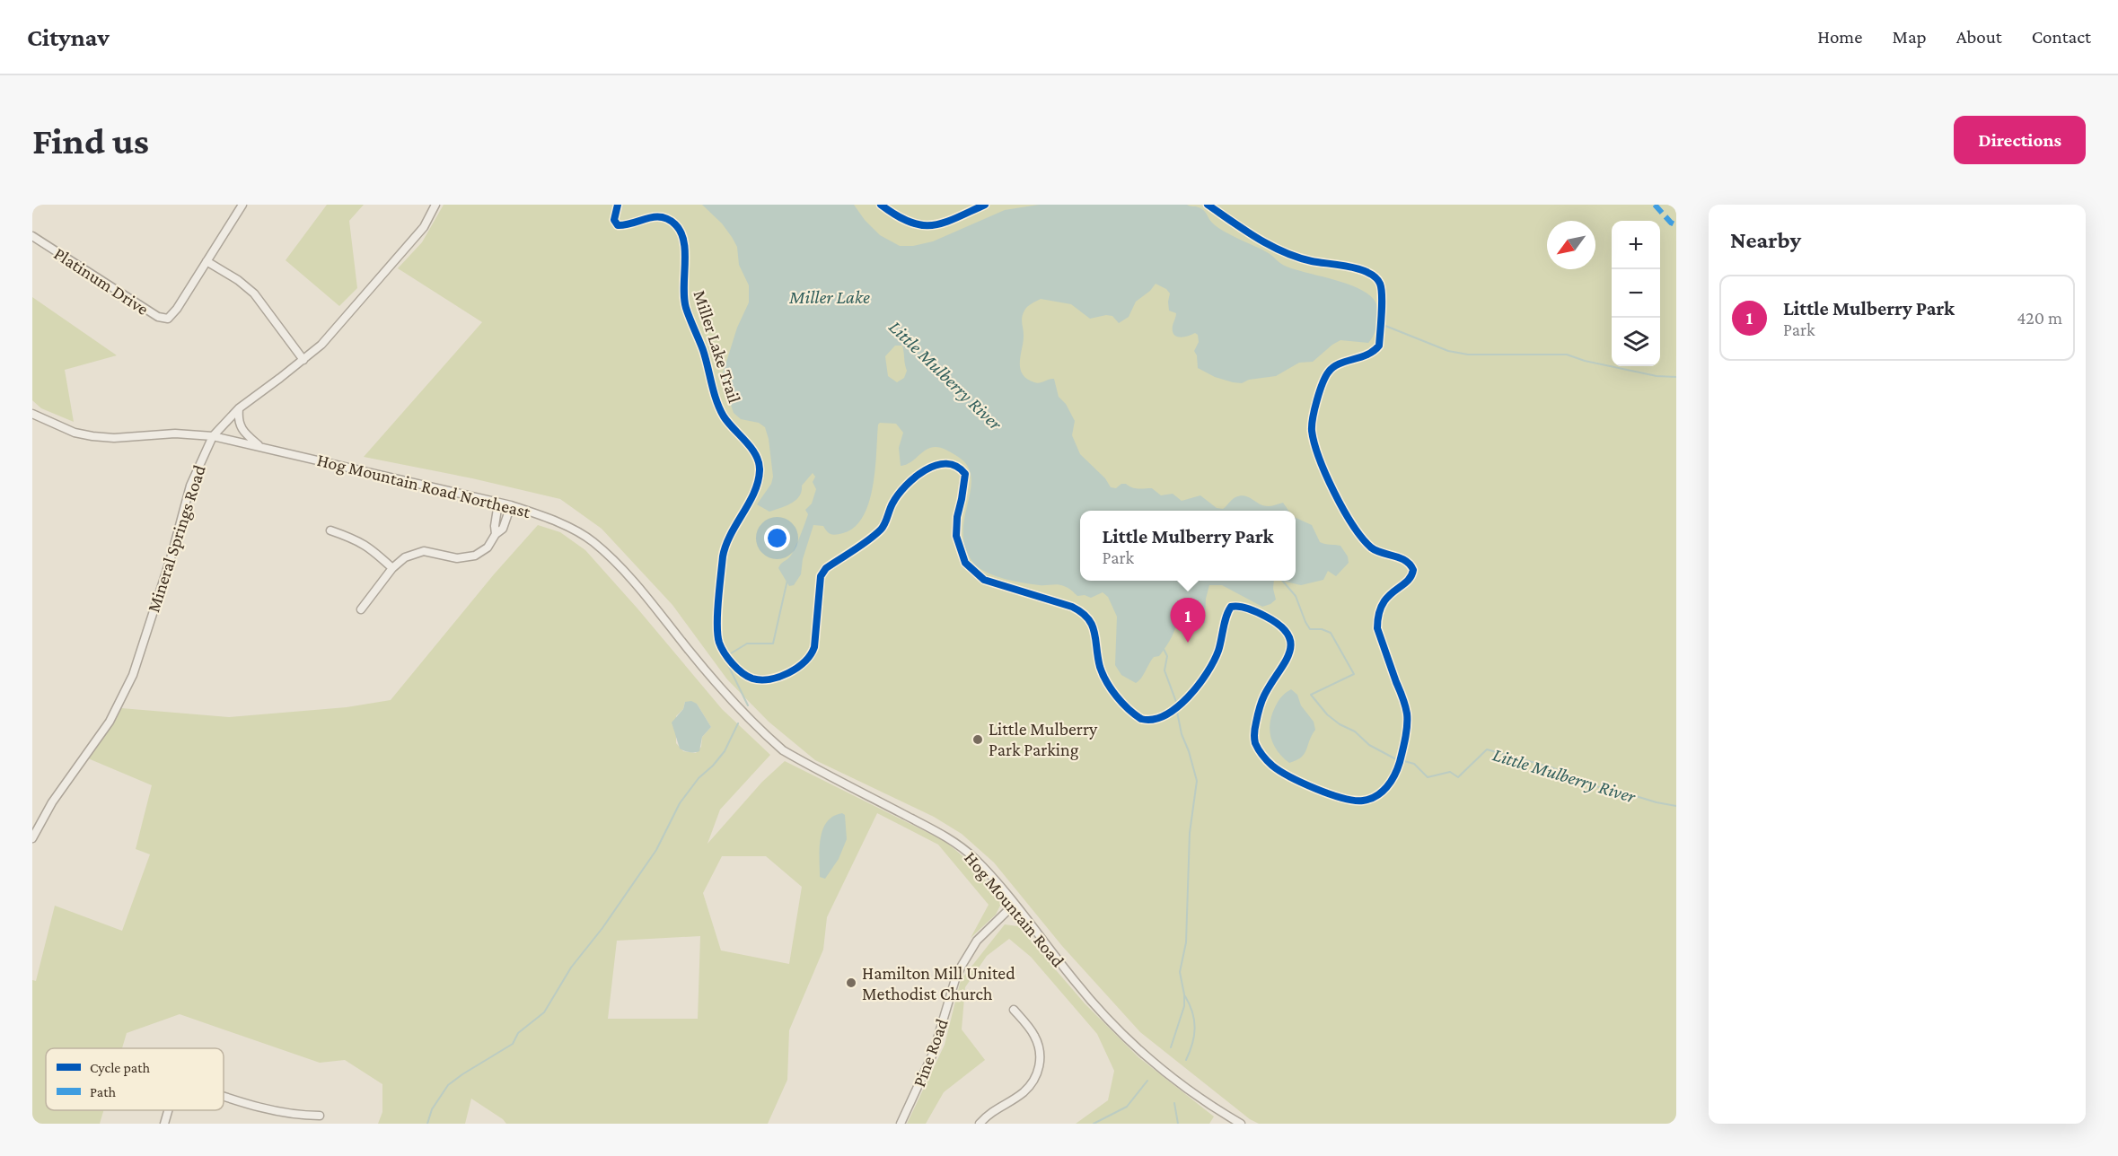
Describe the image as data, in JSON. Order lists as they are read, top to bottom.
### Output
{
  "streets": {
    "street": [
      "Platinum Drive",
      "Hog Mountain Road Northeast",
      "Mineral Springs Road",
      "Hog Mountain Road",
      "Pine Road"
    ],
    "cycle path": ["Miller Lake Trail"]
  },
  "crossings": [
    ["Hog Mountain Road Northeast", "Mineral Springs Road"],
    ["Hog Mountain Road Northeast", "Hog Mountain Road"],
    ["Hog Mountain Road", "Pine Road"]
  ],
  "water": ["Miller Lake", "Little Mulberry River"],
  "places": ["Little Mulberry Park Parking", "Hamilton Mill United Methodist Church"],
  "legend": ["Cycle path", "Path"],
  "north": "bottom left",
  "page": {
    "header": "Citynav",
    "nav": [
      "Home",
      "Map",
      "About",
      "Contact"
    ],
    "buttons": "Directions",
    "title": "Find us",
    "heading": "Nearby",
    "map_buttons": ["+", "−"],
    "list": [
      {
        "mark": "1",
        "name": "Little Mulberry Park",
        "note": "Park",
        "value": "420 m"
      }
    ],
    "popup": ["Little Mulberry Park", "Park"],
    "pins": "1"
  }
}
